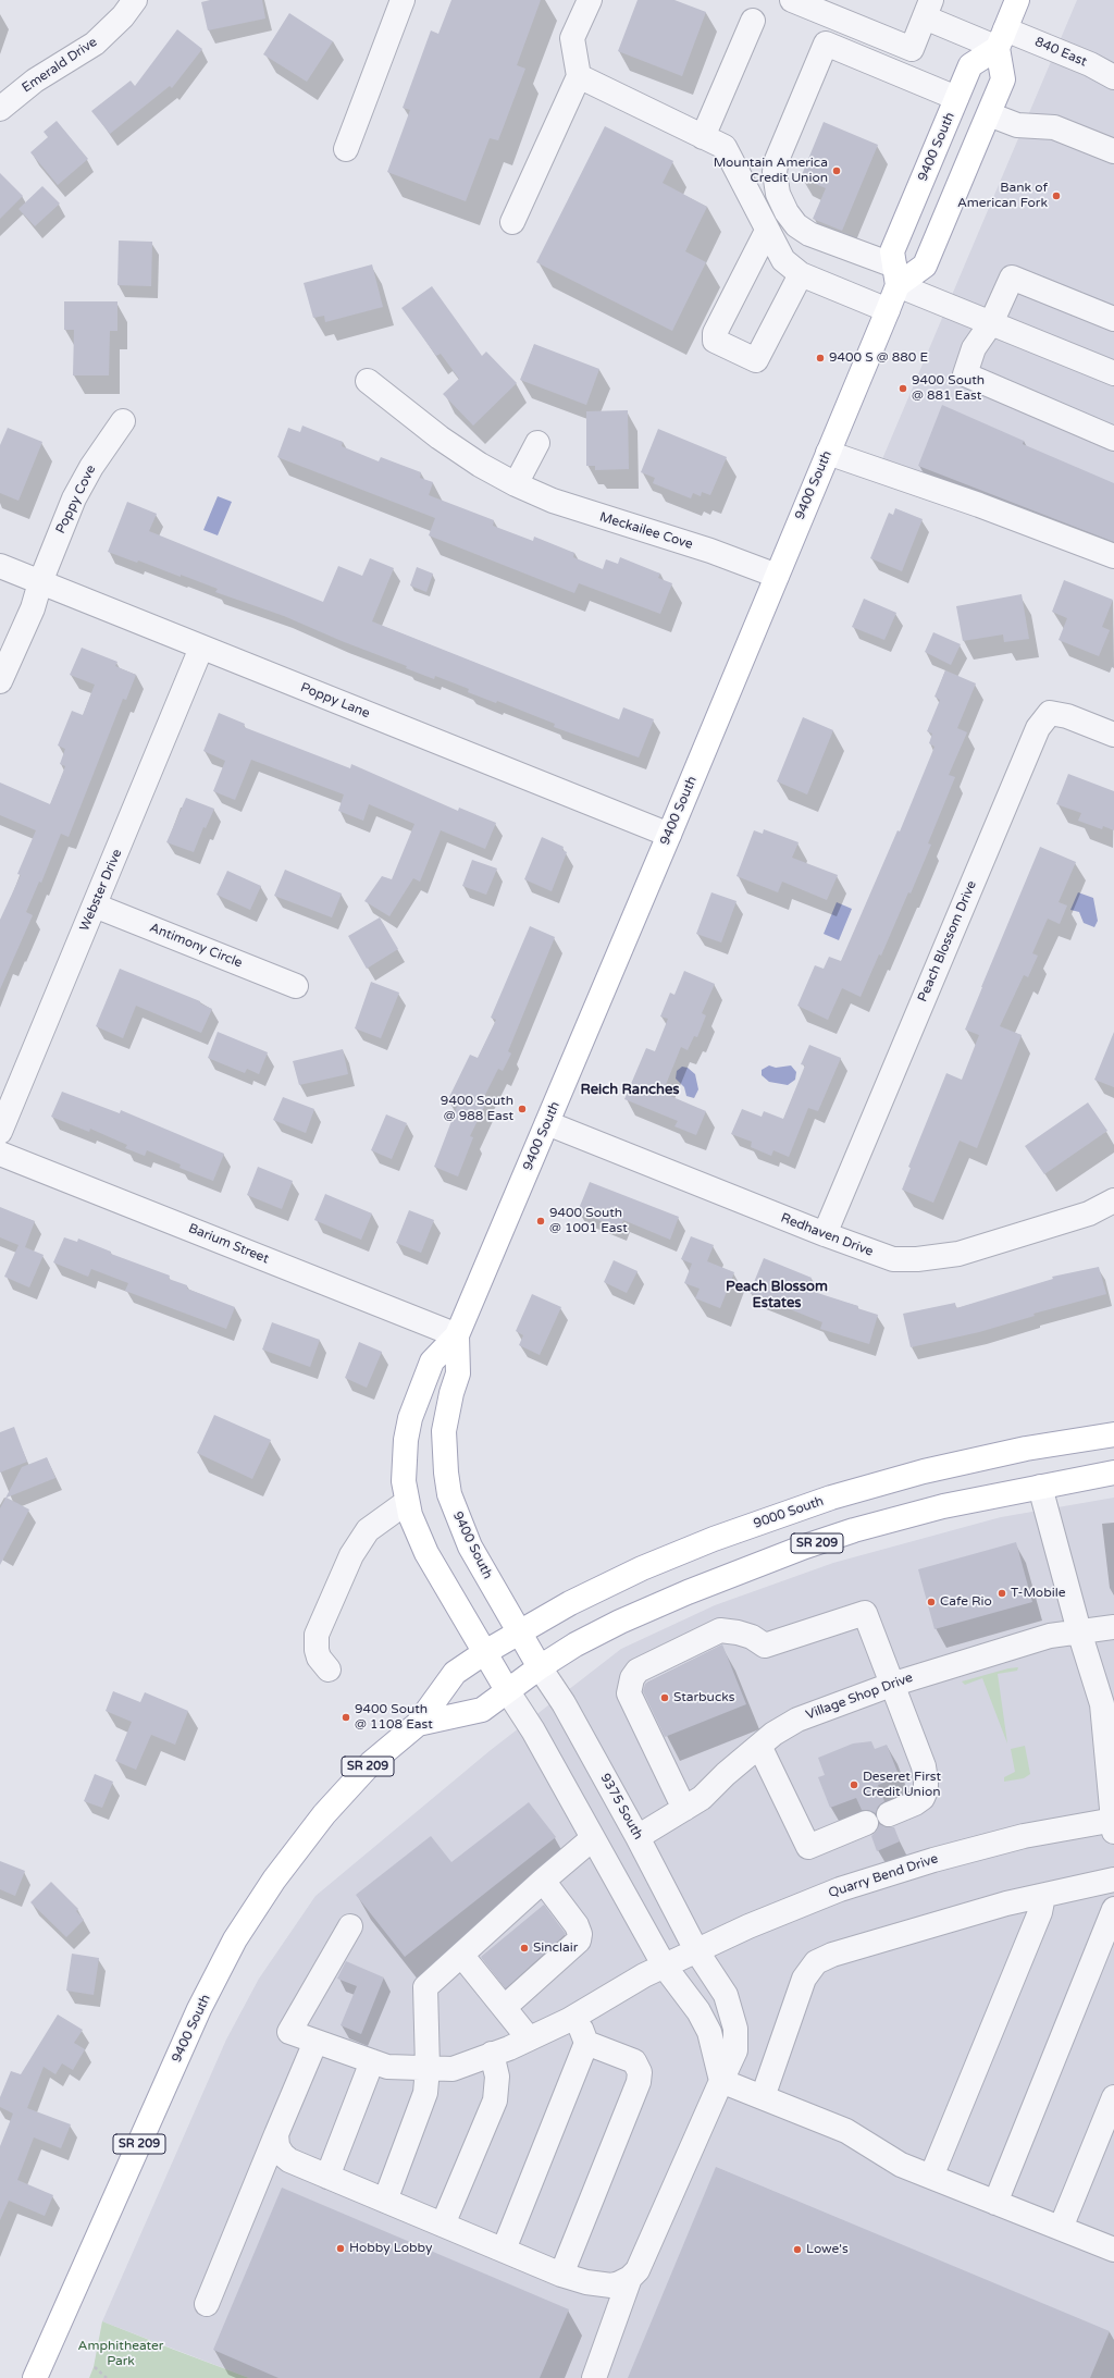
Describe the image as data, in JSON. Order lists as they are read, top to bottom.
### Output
{
  "streets": {
    "main road": ["9400 South", "9000 South", "SR 209"],
    "street": [
      "840 East",
      "Emerald Drive",
      "Poppy Cove",
      "Meckailee Cove",
      "Poppy Lane",
      "Webster Drive",
      "Peach Blossom Drive",
      "Antimony Circle",
      "Redhaven Drive",
      "Barium Street",
      "Village Shop Drive",
      "9375 South",
      "Quarry Bend Drive"
    ]
  },
  "crossings": [
    ["840 East", "9400 South"],
    ["9400 South", "Meckailee Cove"],
    ["9400 South", "Poppy Lane"],
    ["9400 South", "Redhaven Drive"],
    ["9400 South", "Barium Street"],
    ["9400 South", "9000 South"],
    ["9400 South", "SR 209"],
    ["9400 South", "9375 South"],
    ["Poppy Cove", "Poppy Lane"],
    ["Poppy Lane", "Webster Drive"],
    ["Webster Drive", "Antimony Circle"],
    ["Peach Blossom Drive", "Redhaven Drive"],
    ["SR 209", "9375 South"],
    ["Village Shop Drive", "9375 South"],
    ["9375 South", "Quarry Bend Drive"]
  ],
  "districts": ["Reich Ranches", "Peach Blossom Estates"],
  "parks": ["Amphitheater Park"],
  "places": [
    "Mountain America Credit Union",
    "Bank of American Fork",
    "9400 S @ 880 E",
    "9400 South @ 881 East",
    "9400 South @ 988 East",
    "9400 South @ 1001 East",
    "T-Mobile",
    "Cafe Rio",
    "Starbucks",
    "9400 South @ 1108 East",
    "Deseret First Credit Union",
    "Sinclair",
    "Hobby Lobby",
    "Lowe's"
  ]
}
